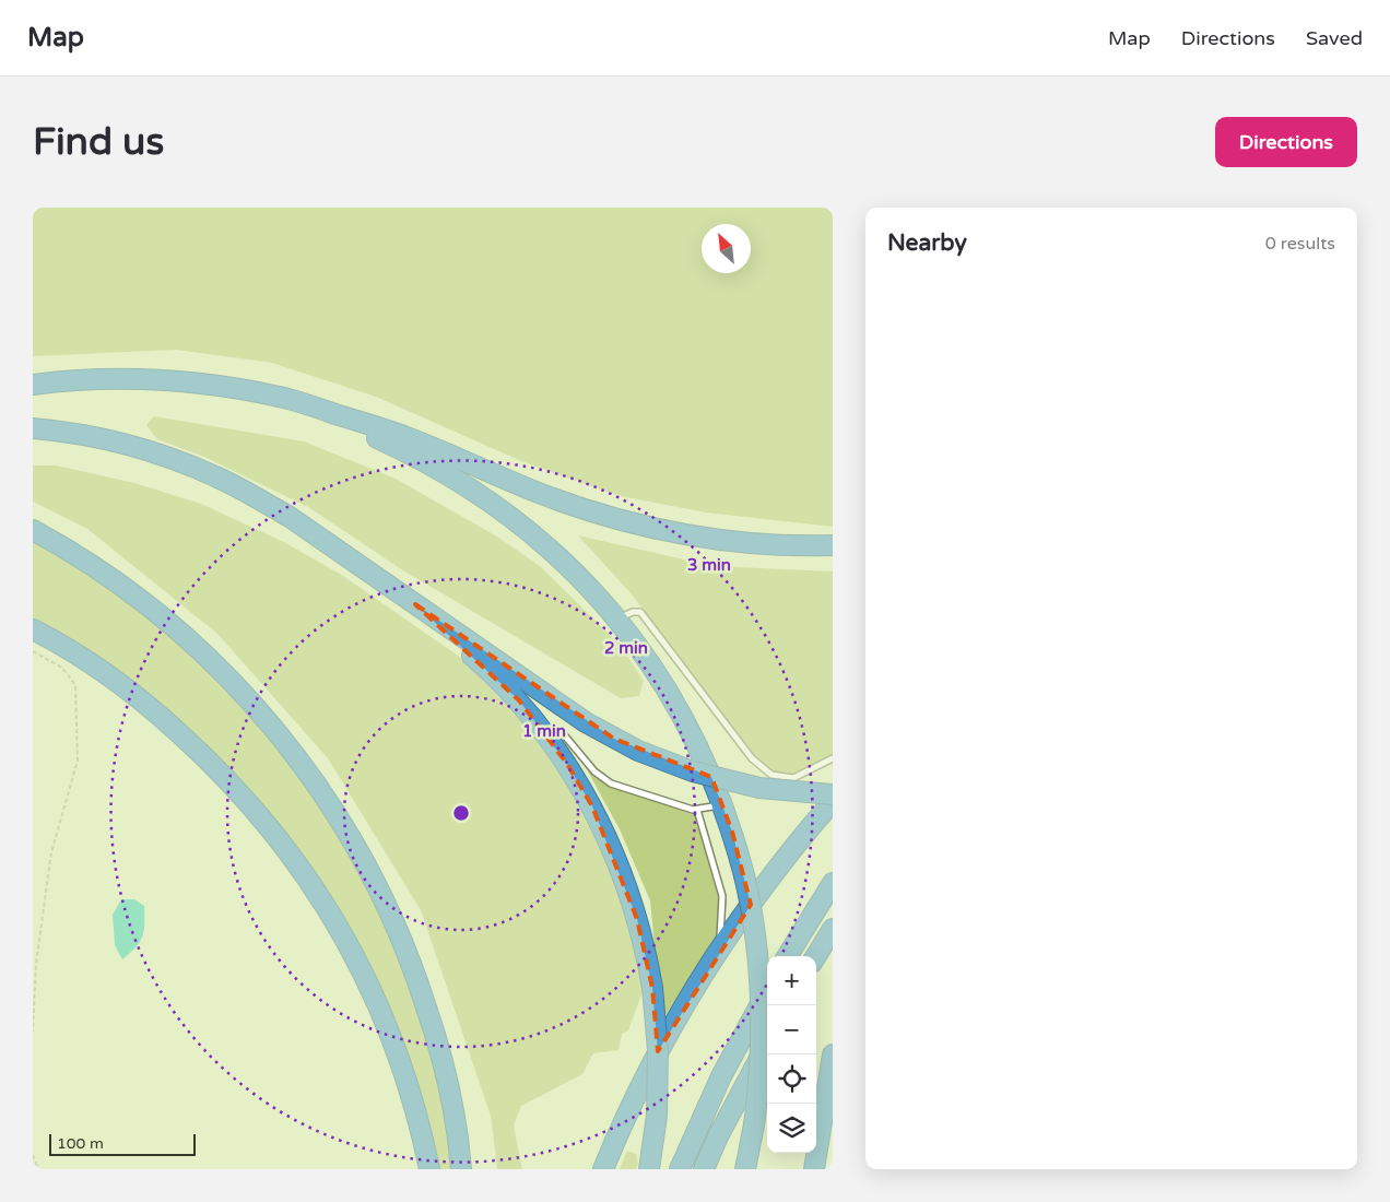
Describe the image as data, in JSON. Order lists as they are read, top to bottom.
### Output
{
  "scale_bar": "100 m",
  "north": "top left",
  "page": {
    "header": "Map",
    "nav": ["Map", "Directions", "Saved"],
    "buttons": "Directions",
    "title": "Find us",
    "heading": ["Nearby", "0 results"],
    "map_buttons": ["+", "−"],
    "scale": "100 m"
  },
  "rings": ["3 min", "2 min", "1 min"]
}
